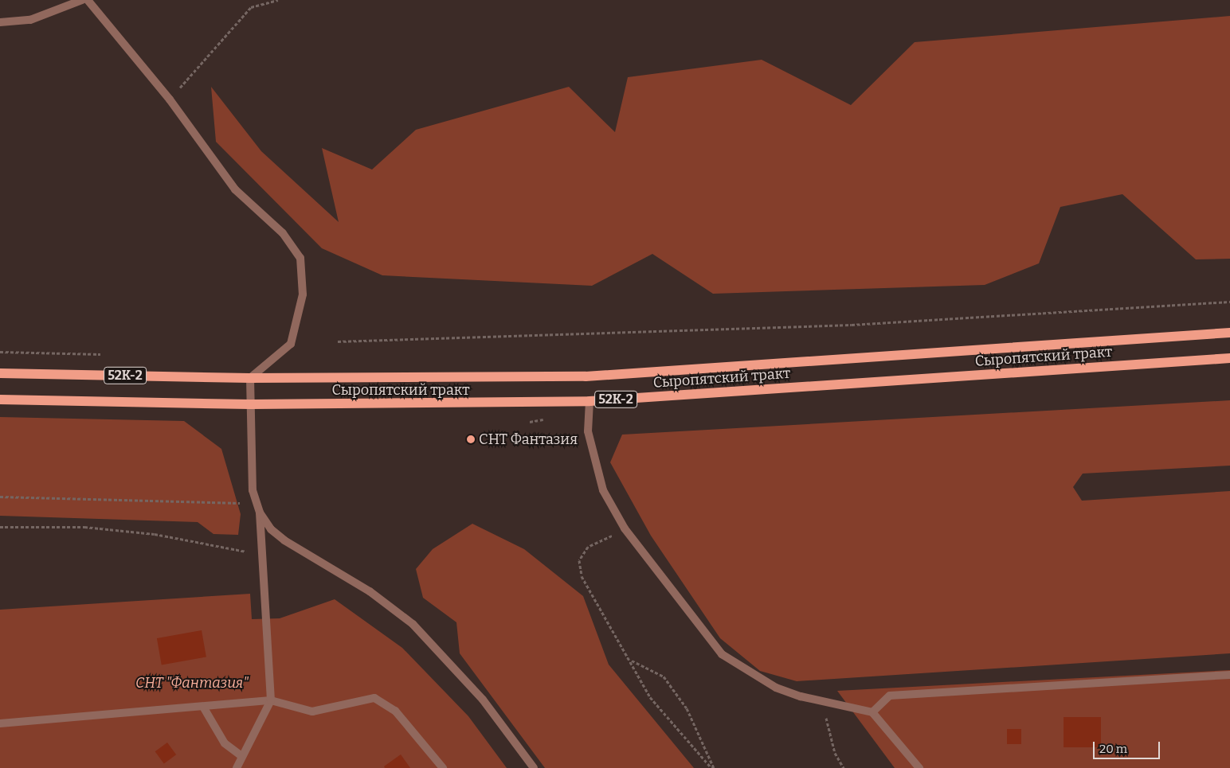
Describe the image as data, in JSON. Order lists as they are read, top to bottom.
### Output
{
  "streets": {
    "main road": ["Сыропятский тракт", "52К-2"]
  },
  "parks": ["СНТ \"Фантазия\""],
  "places": ["СНТ Фантазия"],
  "scale_bar": "20 m"
}
